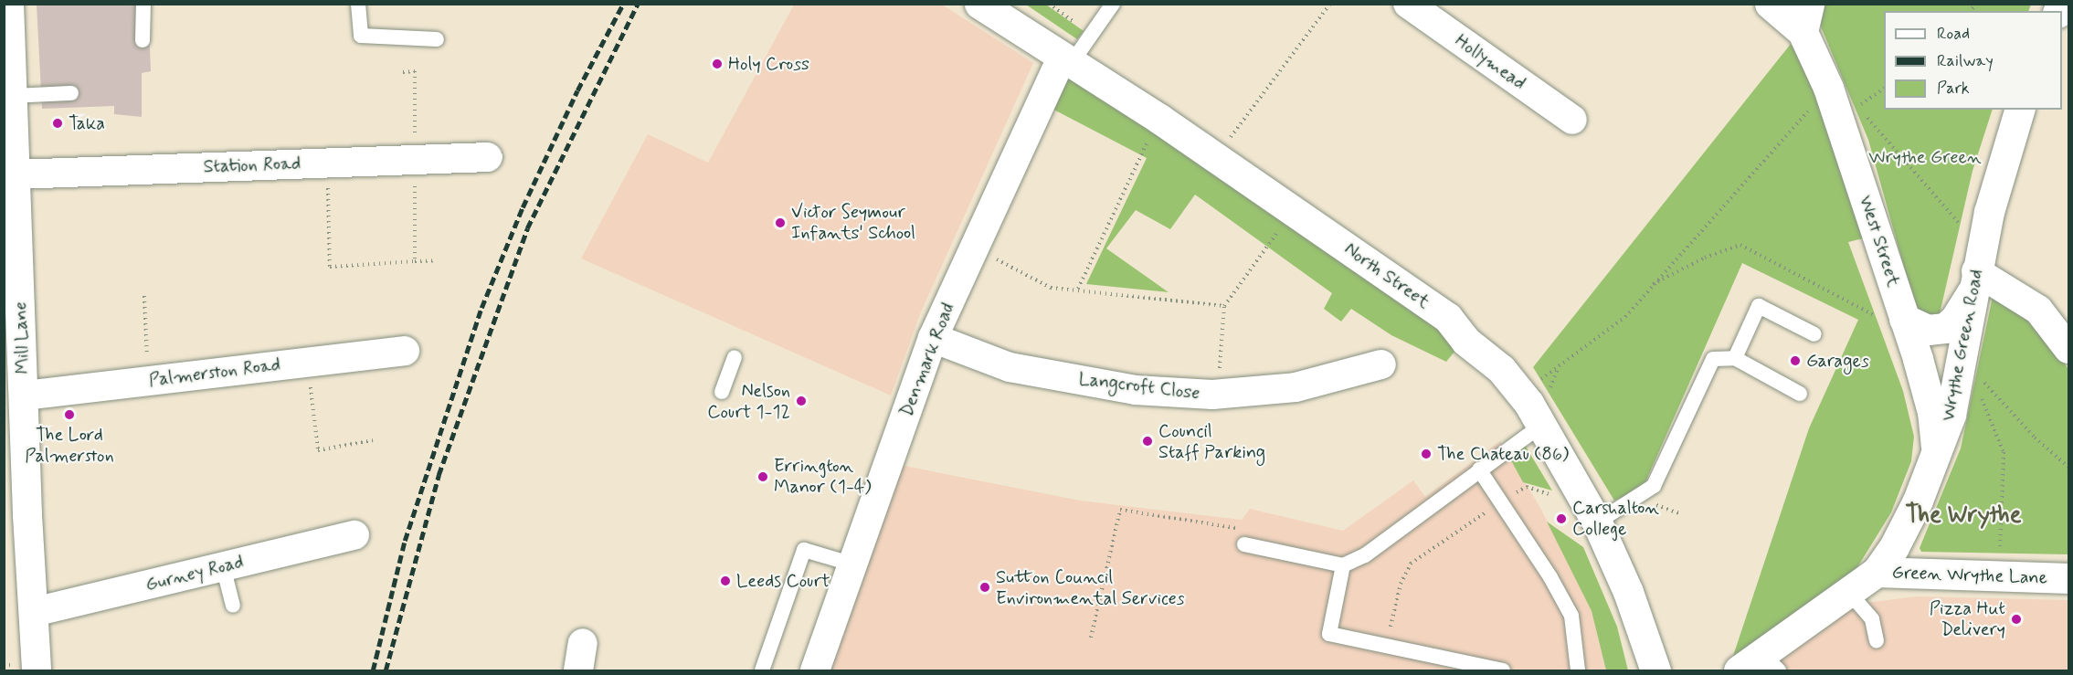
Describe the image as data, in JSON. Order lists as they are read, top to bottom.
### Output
{
  "streets": {
    "street": [
      "Hollymead",
      "Station Road",
      "West Street",
      "North Street",
      "Mill Lane",
      "Wrythe Green Road",
      "Denmark Road",
      "Palmerston Road",
      "Langcroft Close",
      "Gurney Road",
      "Green Wrythe Lane"
    ]
  },
  "crossings": [
    ["Station Road", "Mill Lane"],
    ["West Street", "Wrythe Green Road"],
    ["North Street", "Denmark Road"],
    ["Mill Lane", "Palmerston Road"],
    ["Mill Lane", "Gurney Road"],
    ["Wrythe Green Road", "Green Wrythe Lane"],
    ["Denmark Road", "Langcroft Close"]
  ],
  "districts": ["The Wrythe"],
  "parks": ["Wrythe Green"],
  "places": [
    "Holy Cross",
    "Taka",
    "Victor Seymour Infants' School",
    "Garages",
    "Nelson Court 1-12",
    "The Lord Palmerston",
    "Council Staff Parking",
    "The Chateau (86)",
    "Errington Manor (1-4)",
    "Carshalton College",
    "Leeds Court",
    "Sutton Council Environmental Services",
    "Pizza Hut Delivery"
  ],
  "legend": ["Road", "Railway", "Park"]
}
